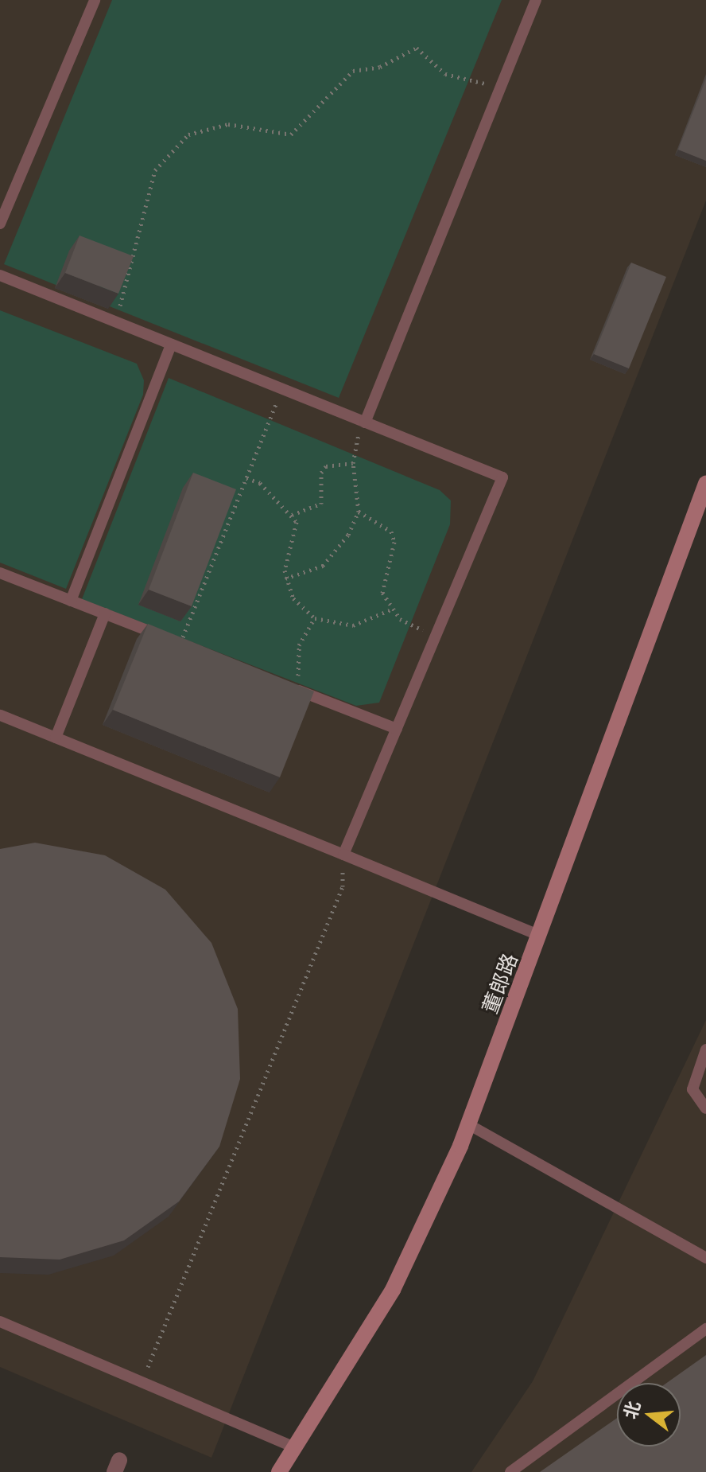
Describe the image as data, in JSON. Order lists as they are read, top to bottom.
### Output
{
  "streets": {
    "main road": ["董郎路"]
  },
  "north": "left"
}
